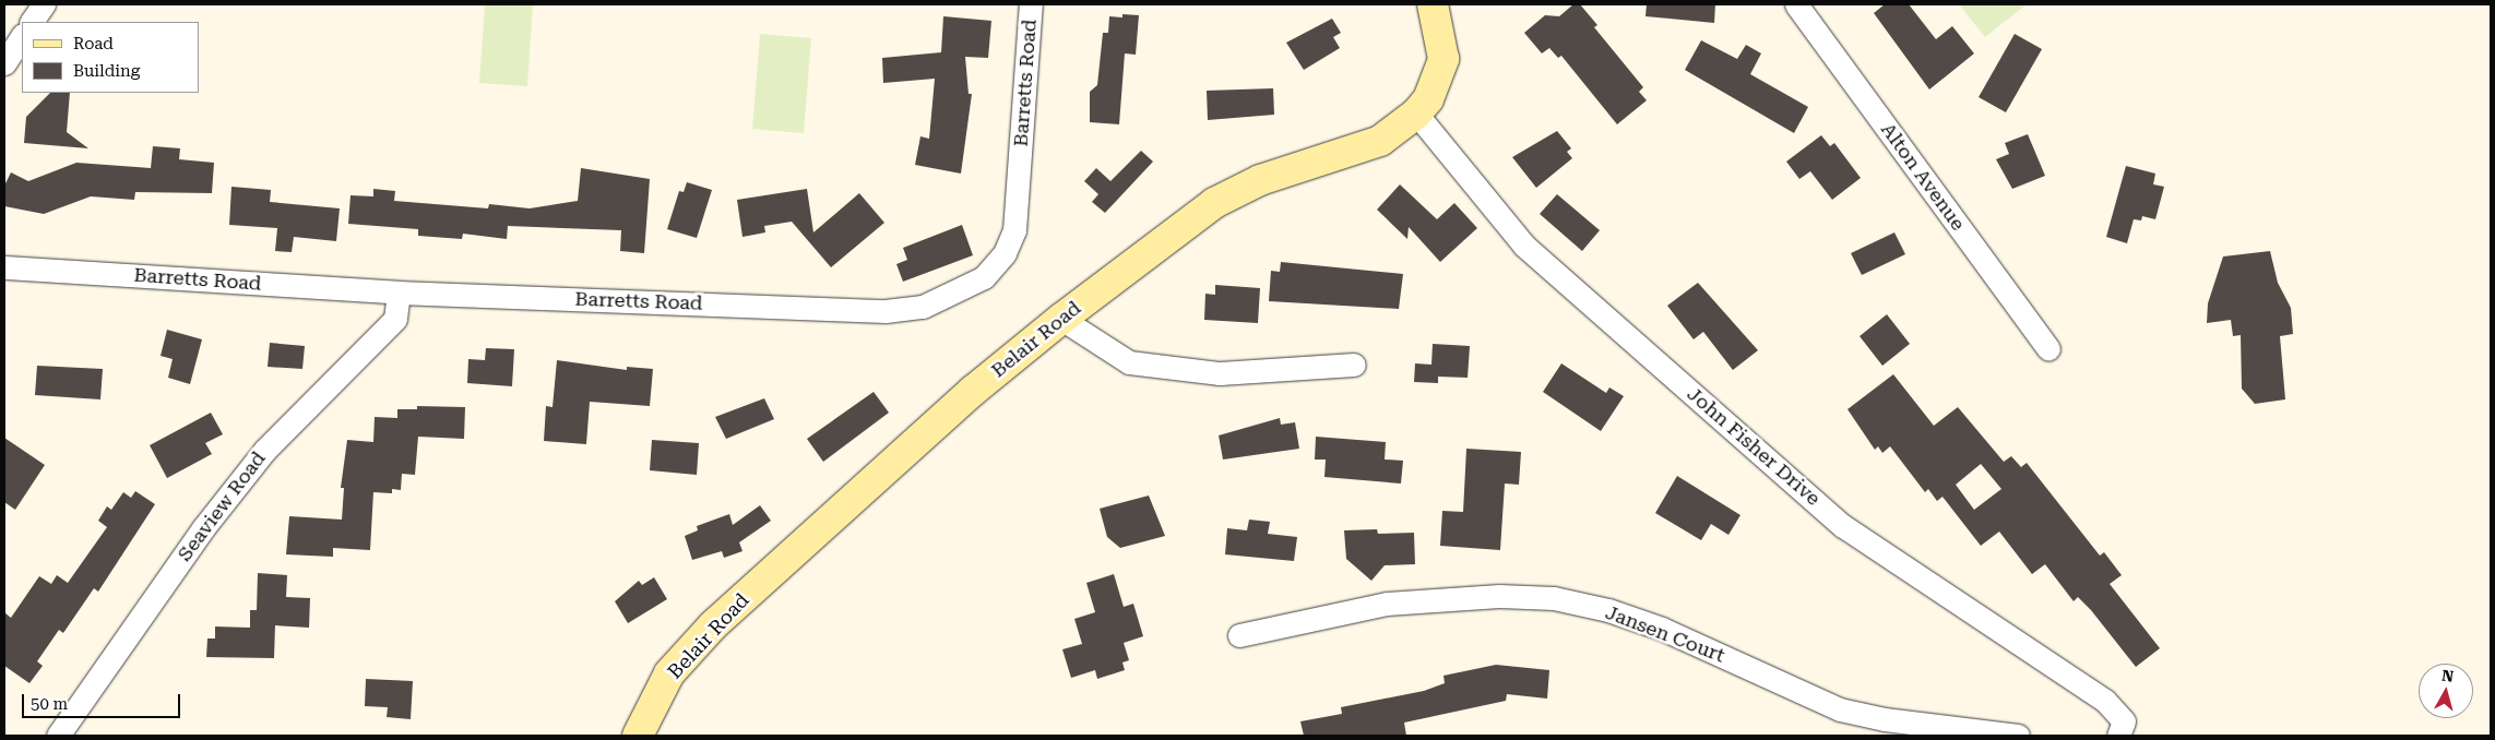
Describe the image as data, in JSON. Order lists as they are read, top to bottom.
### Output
{
  "streets": {
    "main road": ["Belair Road"],
    "street": [
      "Barretts Road",
      "Alton Avenue",
      "John Fisher Drive",
      "Seaview Road",
      "Jansen Court"
    ]
  },
  "crossings": [
    ["Barretts Road", "Seaview Road"],
    ["Belair Road", "John Fisher Drive"]
  ],
  "legend": ["Road", "Building"],
  "scale_bar": "50 m",
  "north": "top"
}
